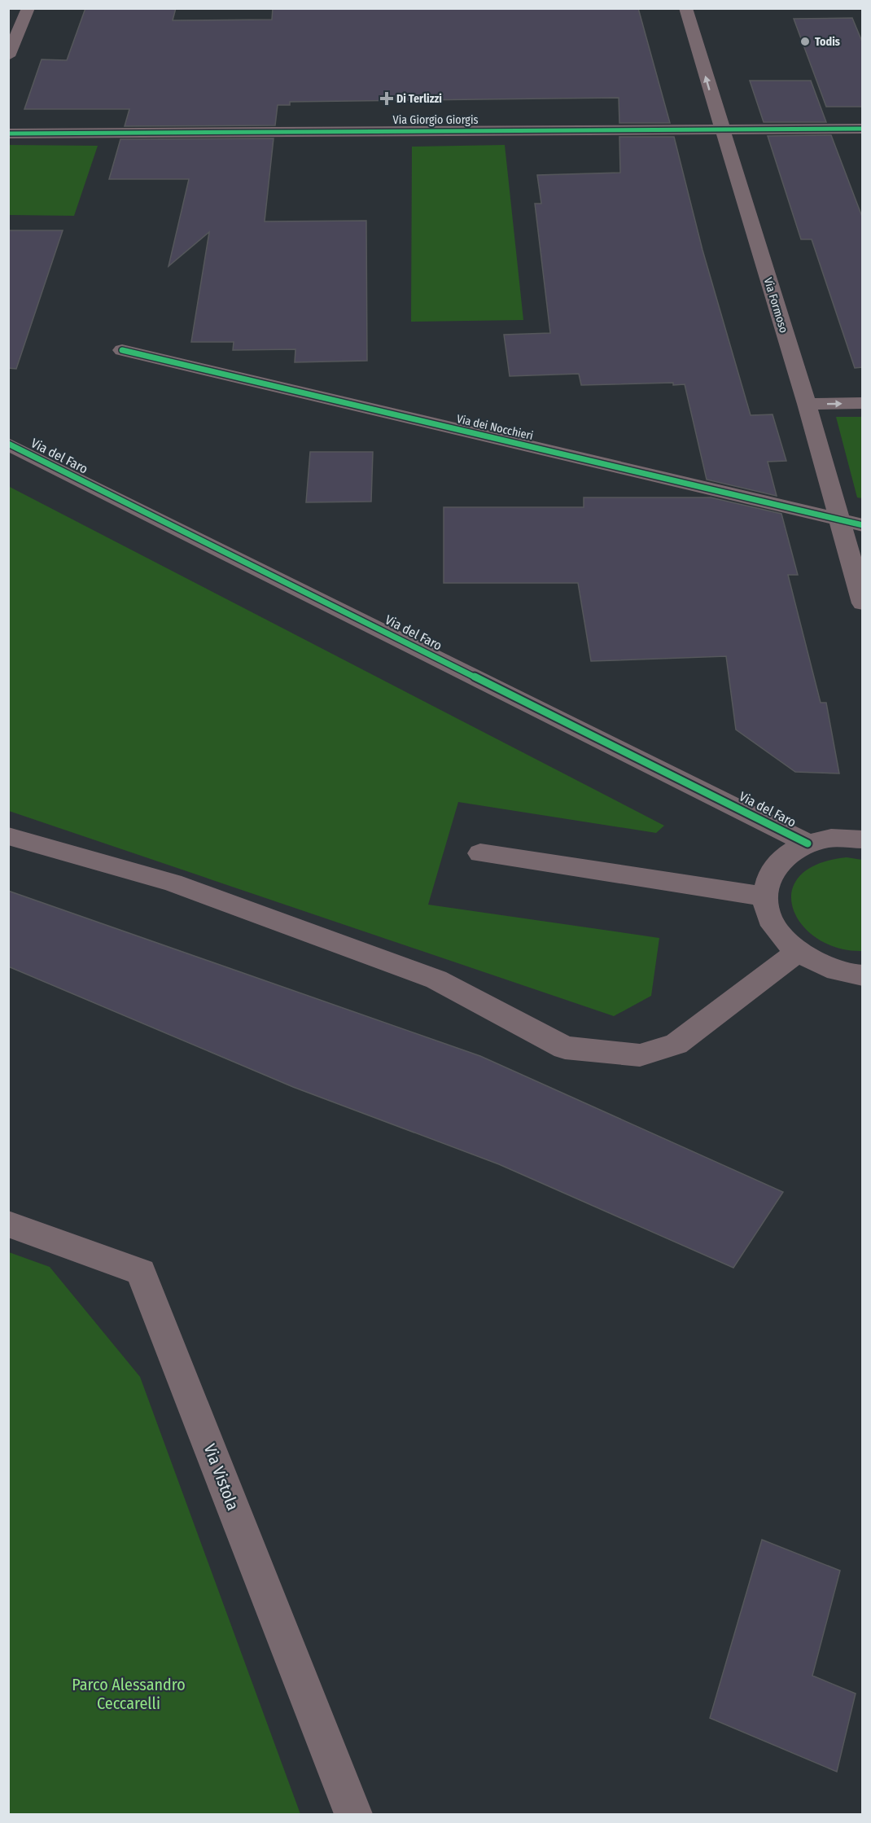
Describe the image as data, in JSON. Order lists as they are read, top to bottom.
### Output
{
  "streets": {
    "street": [
      "Via Giorgio Giorgis",
      "Via Formoso",
      "Via dei Nocchieri",
      "Via del Faro",
      "Via Vistola"
    ]
  },
  "crossings": [
    ["Via Giorgio Giorgis", "Via Formoso"],
    ["Via Formoso", "Via dei Nocchieri"]
  ],
  "parks": ["Parco Alessandro Ceccarelli"],
  "places": {
    "other": ["Todis"],
    "health": ["Di Terlizzi"]
  }
}
